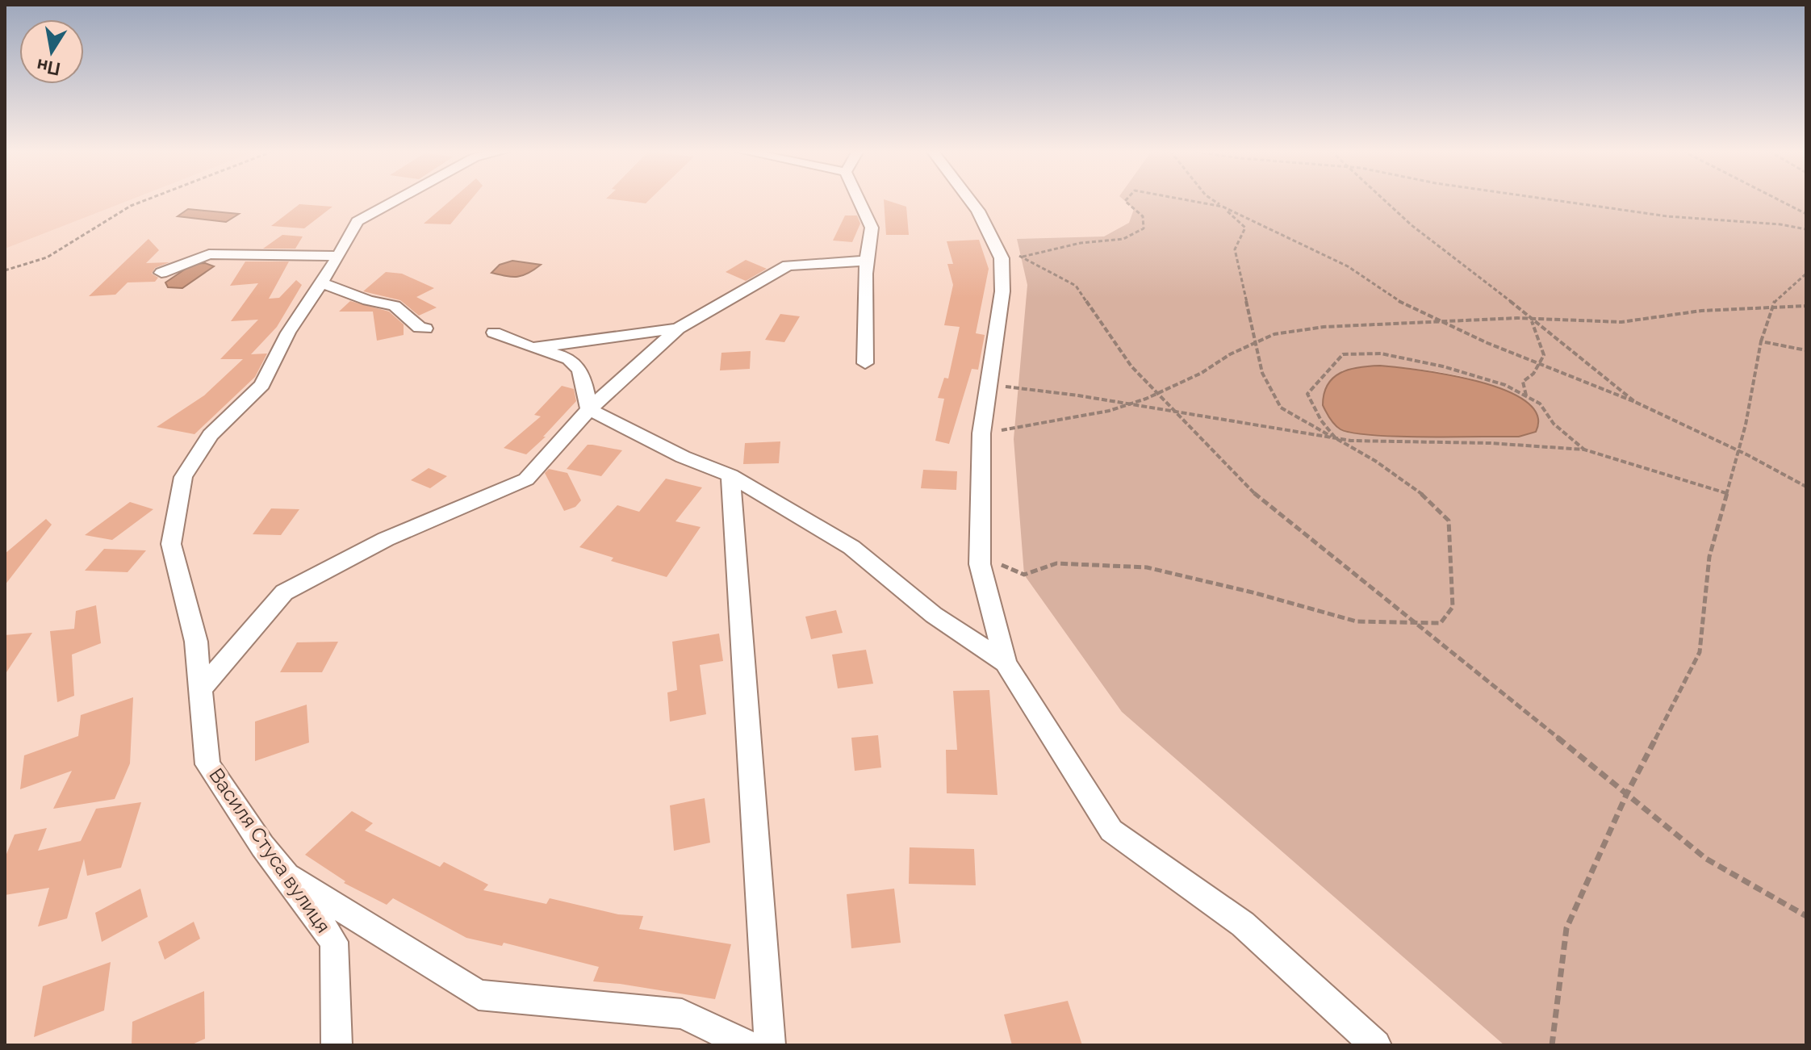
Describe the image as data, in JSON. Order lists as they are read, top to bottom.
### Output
{
  "streets": {
    "street": ["Василя Стуса вулиця"]
  },
  "north": "bottom"
}
